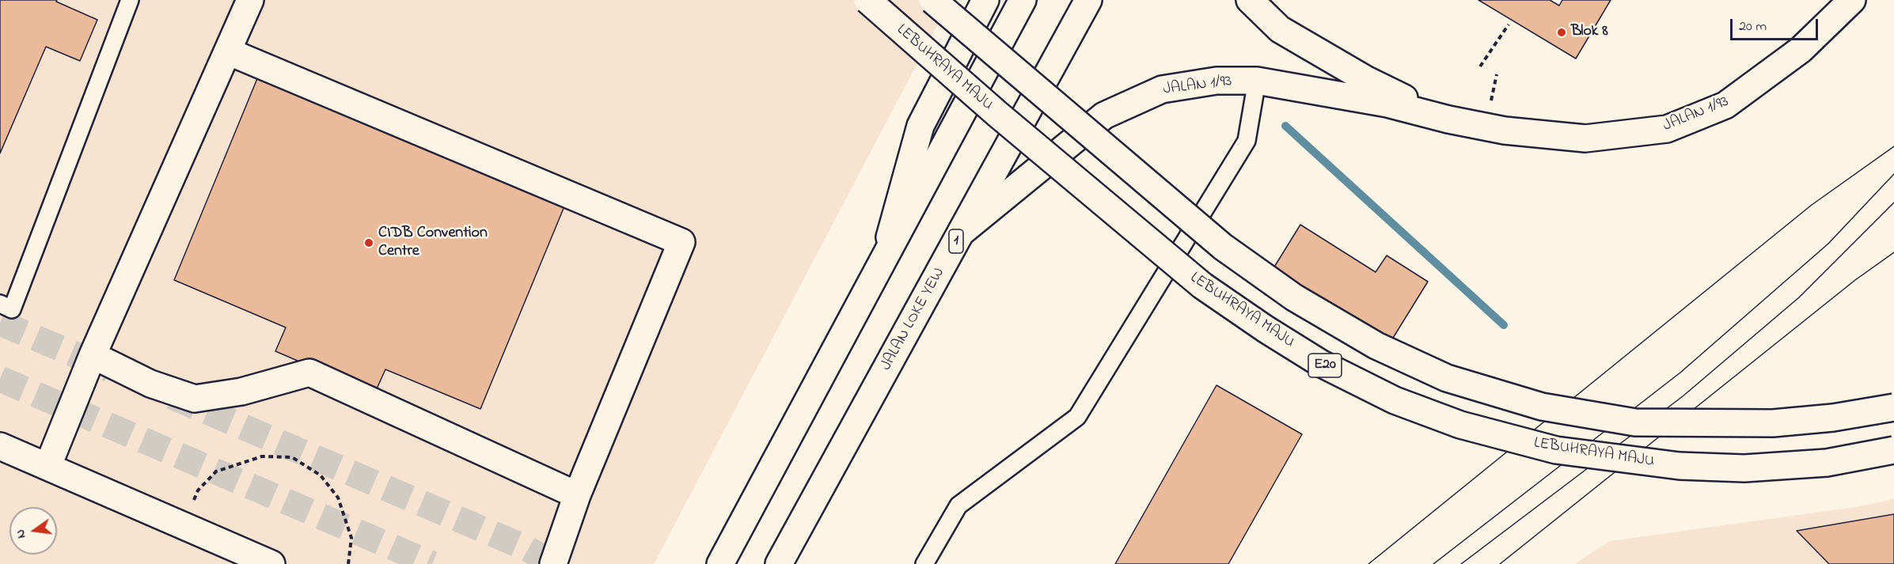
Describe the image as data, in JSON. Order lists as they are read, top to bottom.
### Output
{
  "streets": {
    "main road": [
      "LEBUHRAYA MAJU",
      "JALAN 1/93",
      "1",
      "JALAN LOKE YEW",
      "E20"
    ]
  },
  "crossings": [
    ["JALAN 1/93", "JALAN LOKE YEW"]
  ],
  "places": ["Blok 8", "CIDB Convention Centre"],
  "scale_bar": "20 m",
  "north": "left"
}
